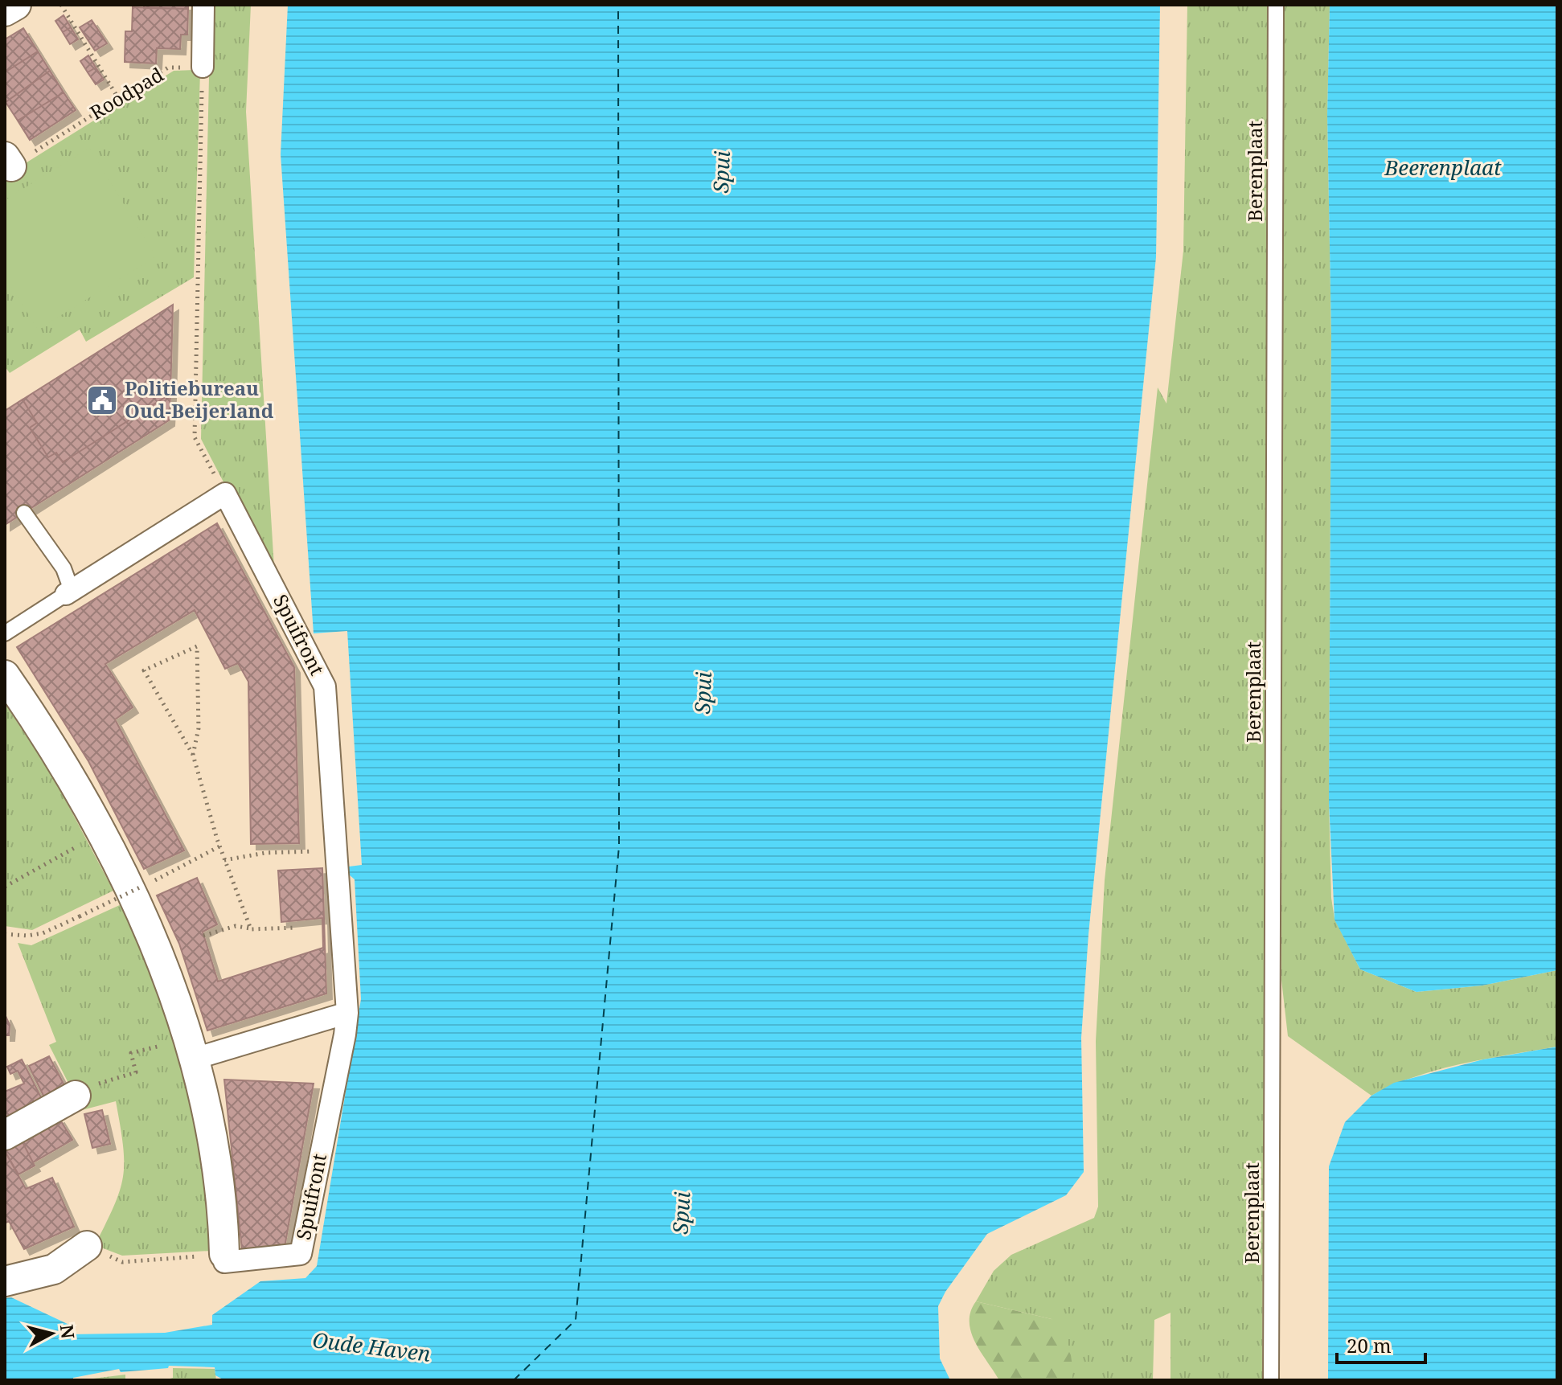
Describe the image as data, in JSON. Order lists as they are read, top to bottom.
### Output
{
  "streets": {
    "street": ["Spuifront"],
    "lane": ["Berenplaat"],
    "path": ["Roodpad"]
  },
  "water": ["Beerenplaat", "Spui", "Oude Haven"],
  "places": {
    "public building": ["Politiebureau Oud-Beijerland"]
  },
  "scale_bar": "20 m",
  "north": "right"
}
